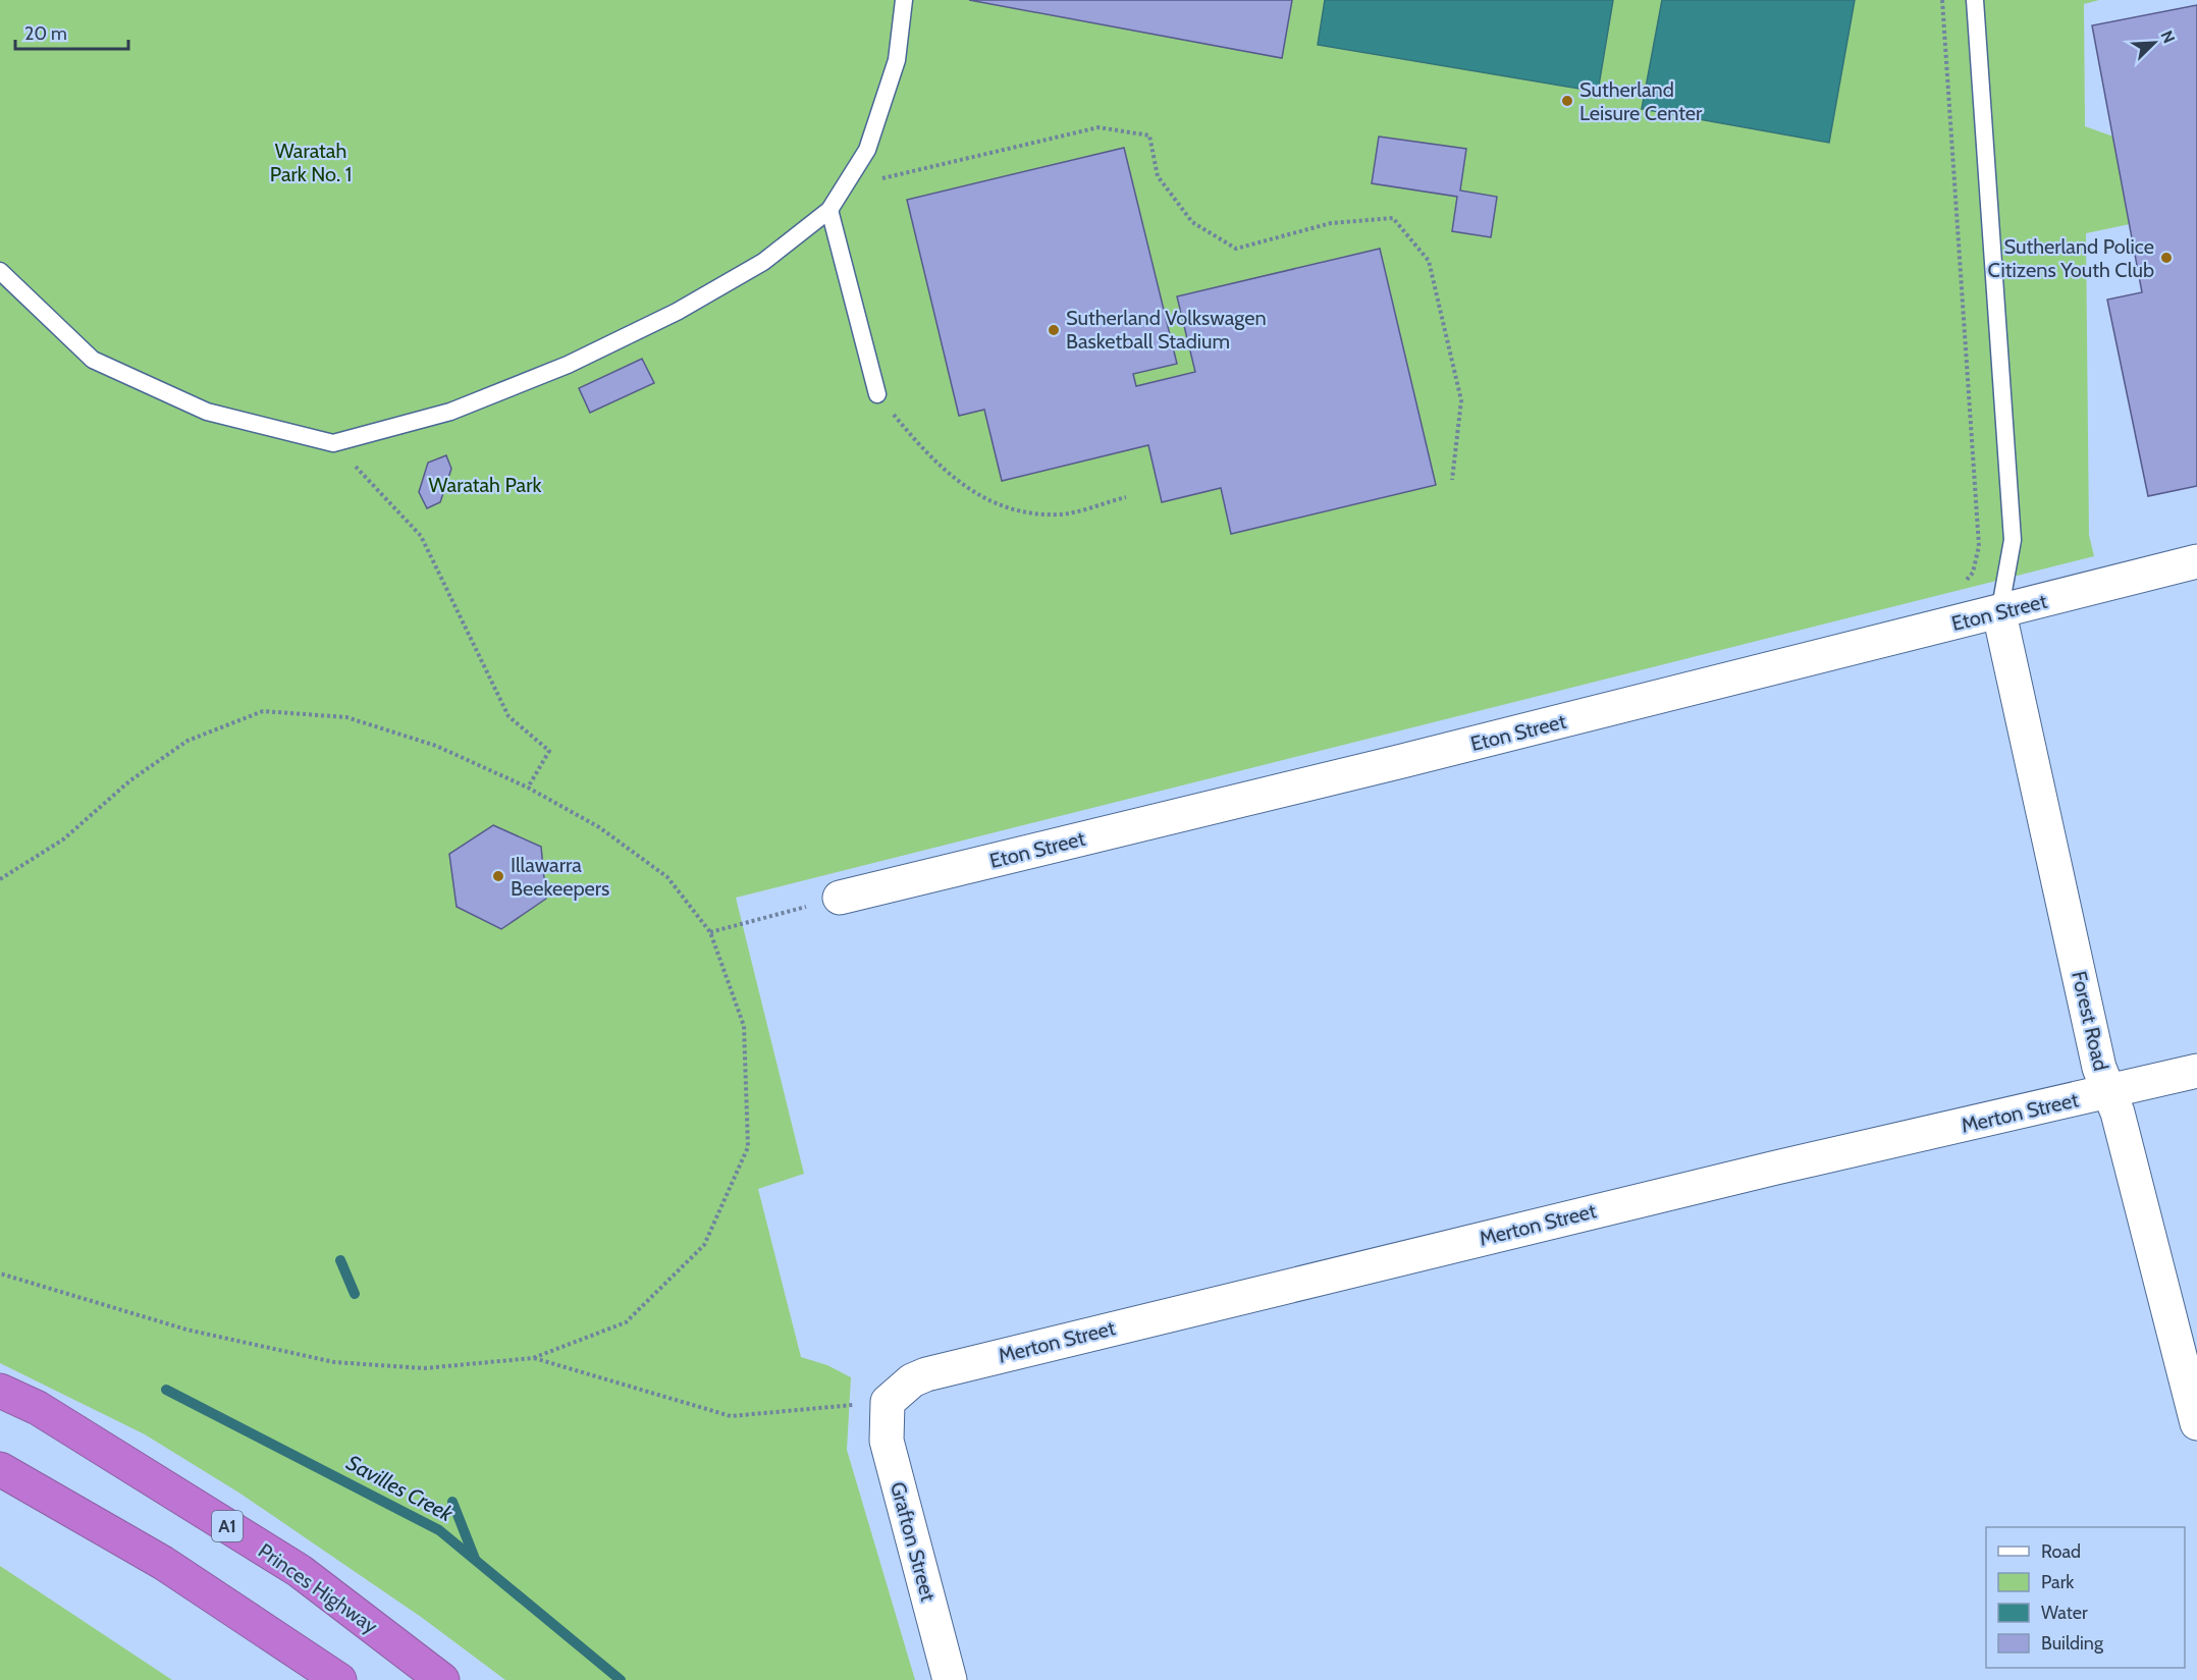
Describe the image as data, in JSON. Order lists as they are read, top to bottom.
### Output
{
  "streets": {
    "highway": ["A1", "Princes Highway"],
    "street": [
      "Eton Street",
      "Forest Road",
      "Merton Street",
      "Grafton Street"
    ]
  },
  "crossings": [
    ["Eton Street", "Forest Road"],
    ["Forest Road", "Merton Street"],
    ["Merton Street", "Grafton Street"]
  ],
  "water": ["Savilles Creek"],
  "parks": ["Waratah Park No. 1", "Waratah Park"],
  "places": [
    "Sutherland Leisure Center",
    "Sutherland Police Citizens Youth Club",
    "Sutherland Volkswagen Basketball Stadium",
    "Illawarra Beekeepers"
  ],
  "legend": [
    "Road",
    "Park",
    "Water",
    "Building"
  ],
  "scale_bar": "20 m",
  "north": "top right"
}
